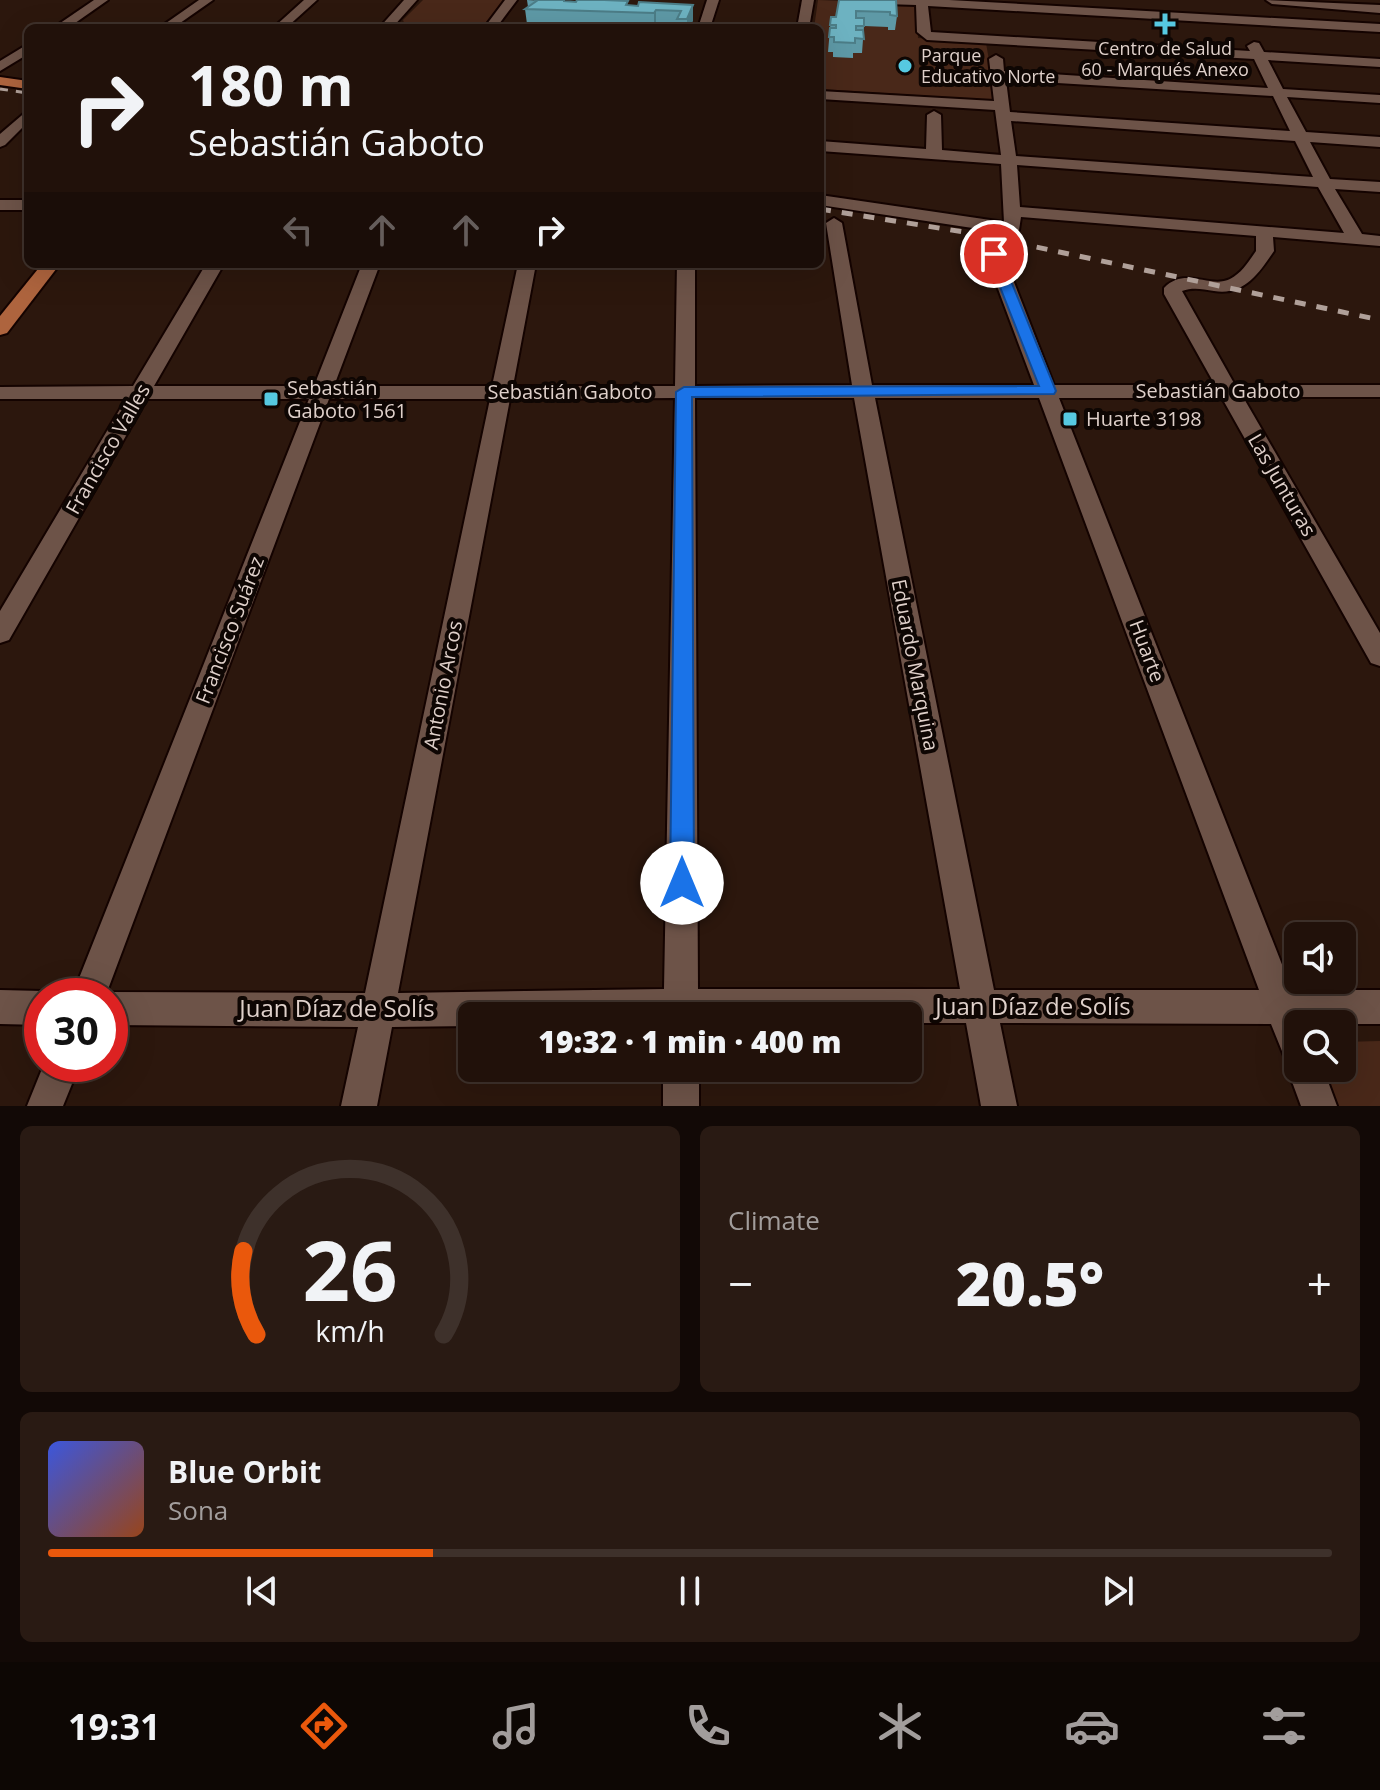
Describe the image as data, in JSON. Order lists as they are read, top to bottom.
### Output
{
  "streets": {
    "street": [
      "Sebastián Gaboto",
      "Francisco Valles",
      "Las Junturas",
      "Francisco Suárez",
      "Huarte",
      "Eduardo Marquina",
      "Antonio Arcos",
      "Juan Díaz de Solís"
    ]
  },
  "crossings": [
    ["Sebastián Gaboto", "Francisco Valles"],
    ["Sebastián Gaboto", "Las Junturas"],
    ["Sebastián Gaboto", "Francisco Suárez"],
    ["Sebastián Gaboto", "Huarte"],
    ["Sebastián Gaboto", "Eduardo Marquina"],
    ["Sebastián Gaboto", "Antonio Arcos"],
    ["Huarte", "Juan Díaz de Solís"],
    ["Eduardo Marquina", "Juan Díaz de Solís"],
    ["Antonio Arcos", "Juan Díaz de Solís"]
  ],
  "places": {
    "health": ["Centro de Salud 60 - Marqués Anexo"],
    "other": ["Parque Educativo Norte"],
    "transit": ["Sebastián Gaboto 1561", "Huarte 3198"]
  },
  "page": {
    "turn": ["180 m", "Sebastián Gaboto"],
    "limit": "30",
    "trip": "19:32 · 1 min · 400 m",
    "tile": "Climate",
    "heat": ["−", "20.5°", "+"],
    "song": ["Blue Orbit", "Sona"],
    "tabs": "19:31",
    "gauge": ["26", "km/h"]
  }
}
